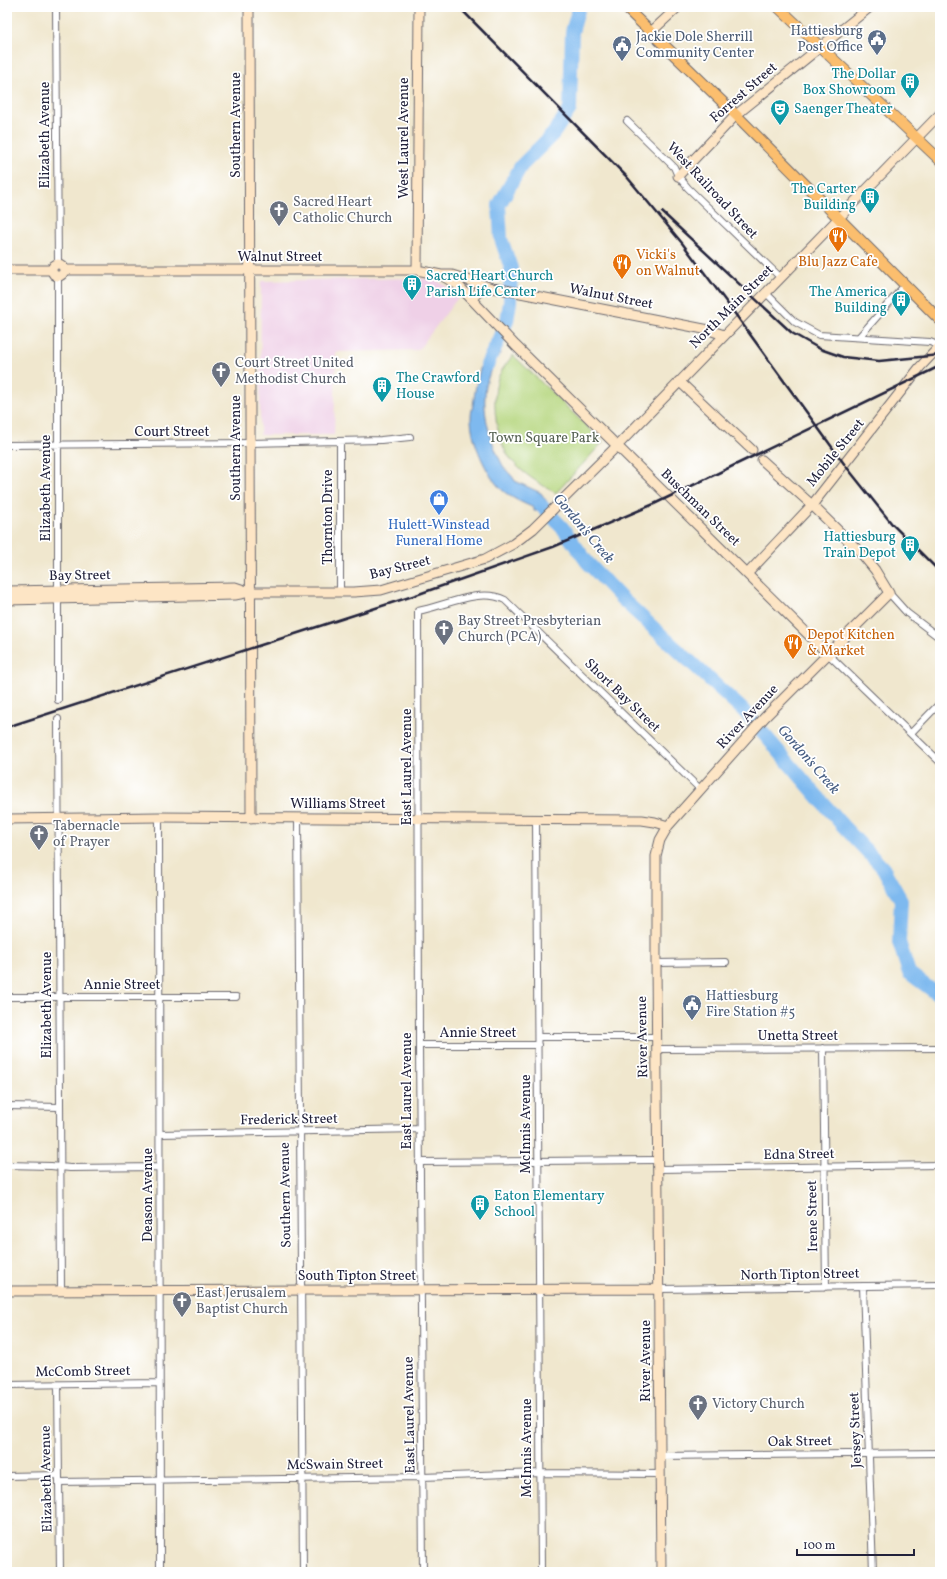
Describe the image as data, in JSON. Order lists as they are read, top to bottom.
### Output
{
  "streets": {
    "street": [
      "Forrest Street",
      "Southern Avenue",
      "Elizabeth Avenue",
      "West Laurel Avenue",
      "West Railroad Street",
      "Walnut Street",
      "North Main Street",
      "Court Street",
      "Mobile Street",
      "Buschman Street",
      "Thornton Drive",
      "Bay Street",
      "Short Bay Street",
      "River Avenue",
      "East Laurel Avenue",
      "Williams Street",
      "Annie Street",
      "Unetta Street",
      "Frederick Street",
      "McInnis Avenue",
      "Edna Street",
      "Deason Avenue",
      "Irene Street",
      "North Tipton Street",
      "South Tipton Street",
      "McComb Street",
      "Jersey Street",
      "Oak Street",
      "McSwain Street"
    ]
  },
  "crossings": [
    ["Forrest Street", "West Railroad Street"],
    ["Southern Avenue", "Walnut Street"],
    ["Southern Avenue", "Court Street"],
    ["Southern Avenue", "Bay Street"],
    ["Southern Avenue", "Williams Street"],
    ["Southern Avenue", "Frederick Street"],
    ["Southern Avenue", "South Tipton Street"],
    ["Southern Avenue", "McSwain Street"],
    ["Elizabeth Avenue", "Walnut Street"],
    ["Elizabeth Avenue", "Court Street"],
    ["Elizabeth Avenue", "Bay Street"],
    ["Elizabeth Avenue", "Williams Street"],
    ["Elizabeth Avenue", "Annie Street"],
    ["Elizabeth Avenue", "South Tipton Street"],
    ["Elizabeth Avenue", "McComb Street"],
    ["Elizabeth Avenue", "McSwain Street"],
    ["West Laurel Avenue", "Walnut Street"],
    ["West Railroad Street", "North Main Street"],
    ["Walnut Street", "North Main Street"],
    ["Walnut Street", "Buschman Street"],
    ["North Main Street", "Buschman Street"],
    ["North Main Street", "Bay Street"],
    ["Court Street", "Thornton Drive"],
    ["Mobile Street", "Buschman Street"],
    ["Buschman Street", "River Avenue"],
    ["Thornton Drive", "Bay Street"],
    ["Short Bay Street", "River Avenue"],
    ["Short Bay Street", "East Laurel Avenue"],
    ["River Avenue", "Williams Street"],
    ["River Avenue", "Unetta Street"],
    ["River Avenue", "Edna Street"],
    ["River Avenue", "North Tipton Street"],
    ["River Avenue", "South Tipton Street"],
    ["River Avenue", "Oak Street"],
    ["River Avenue", "McSwain Street"],
    ["East Laurel Avenue", "Williams Street"],
    ["East Laurel Avenue", "Annie Street"],
    ["East Laurel Avenue", "Frederick Street"],
    ["East Laurel Avenue", "South Tipton Street"],
    ["East Laurel Avenue", "McSwain Street"],
    ["Williams Street", "McInnis Avenue"],
    ["Williams Street", "Deason Avenue"],
    ["Annie Street", "McInnis Avenue"],
    ["Annie Street", "Deason Avenue"],
    ["Unetta Street", "Irene Street"],
    ["Frederick Street", "Deason Avenue"],
    ["McInnis Avenue", "South Tipton Street"],
    ["McInnis Avenue", "McSwain Street"],
    ["Edna Street", "Irene Street"],
    ["Deason Avenue", "South Tipton Street"],
    ["Deason Avenue", "McComb Street"],
    ["Deason Avenue", "McSwain Street"],
    ["Irene Street", "North Tipton Street"],
    ["North Tipton Street", "South Tipton Street"],
    ["North Tipton Street", "Jersey Street"],
    ["Jersey Street", "Oak Street"]
  ],
  "water": ["Gordon's Creek"],
  "parks": ["Town Square Park"],
  "places": {
    "public building": ["Hattiesburg Post Office", "Jackie Dole Sherrill Community Center", "Hattiesburg Fire Station #5"],
    "building": [
      "The Dollar Box Showroom",
      "The Carter Building",
      "Sacred Heart Church Parish Life Center",
      "The America Building",
      "The Crawford House",
      "Hattiesburg Train Depot",
      "Eaton Elementary School"
    ],
    "theatre": ["Saenger Theater"],
    "church": [
      "Sacred Heart Catholic Church",
      "Court Street United Methodist Church",
      "Bay Street Presbyterian Church (PCA)",
      "Tabernacle of Prayer",
      "East Jerusalem Baptist Church",
      "Victory Church"
    ],
    "restaurant": ["Blu Jazz Cafe", "Vicki's on Walnut", "Depot Kitchen & Market"],
    "shop": ["Hulett-Winstead Funeral Home"]
  },
  "scale_bar": "100 m"
}
